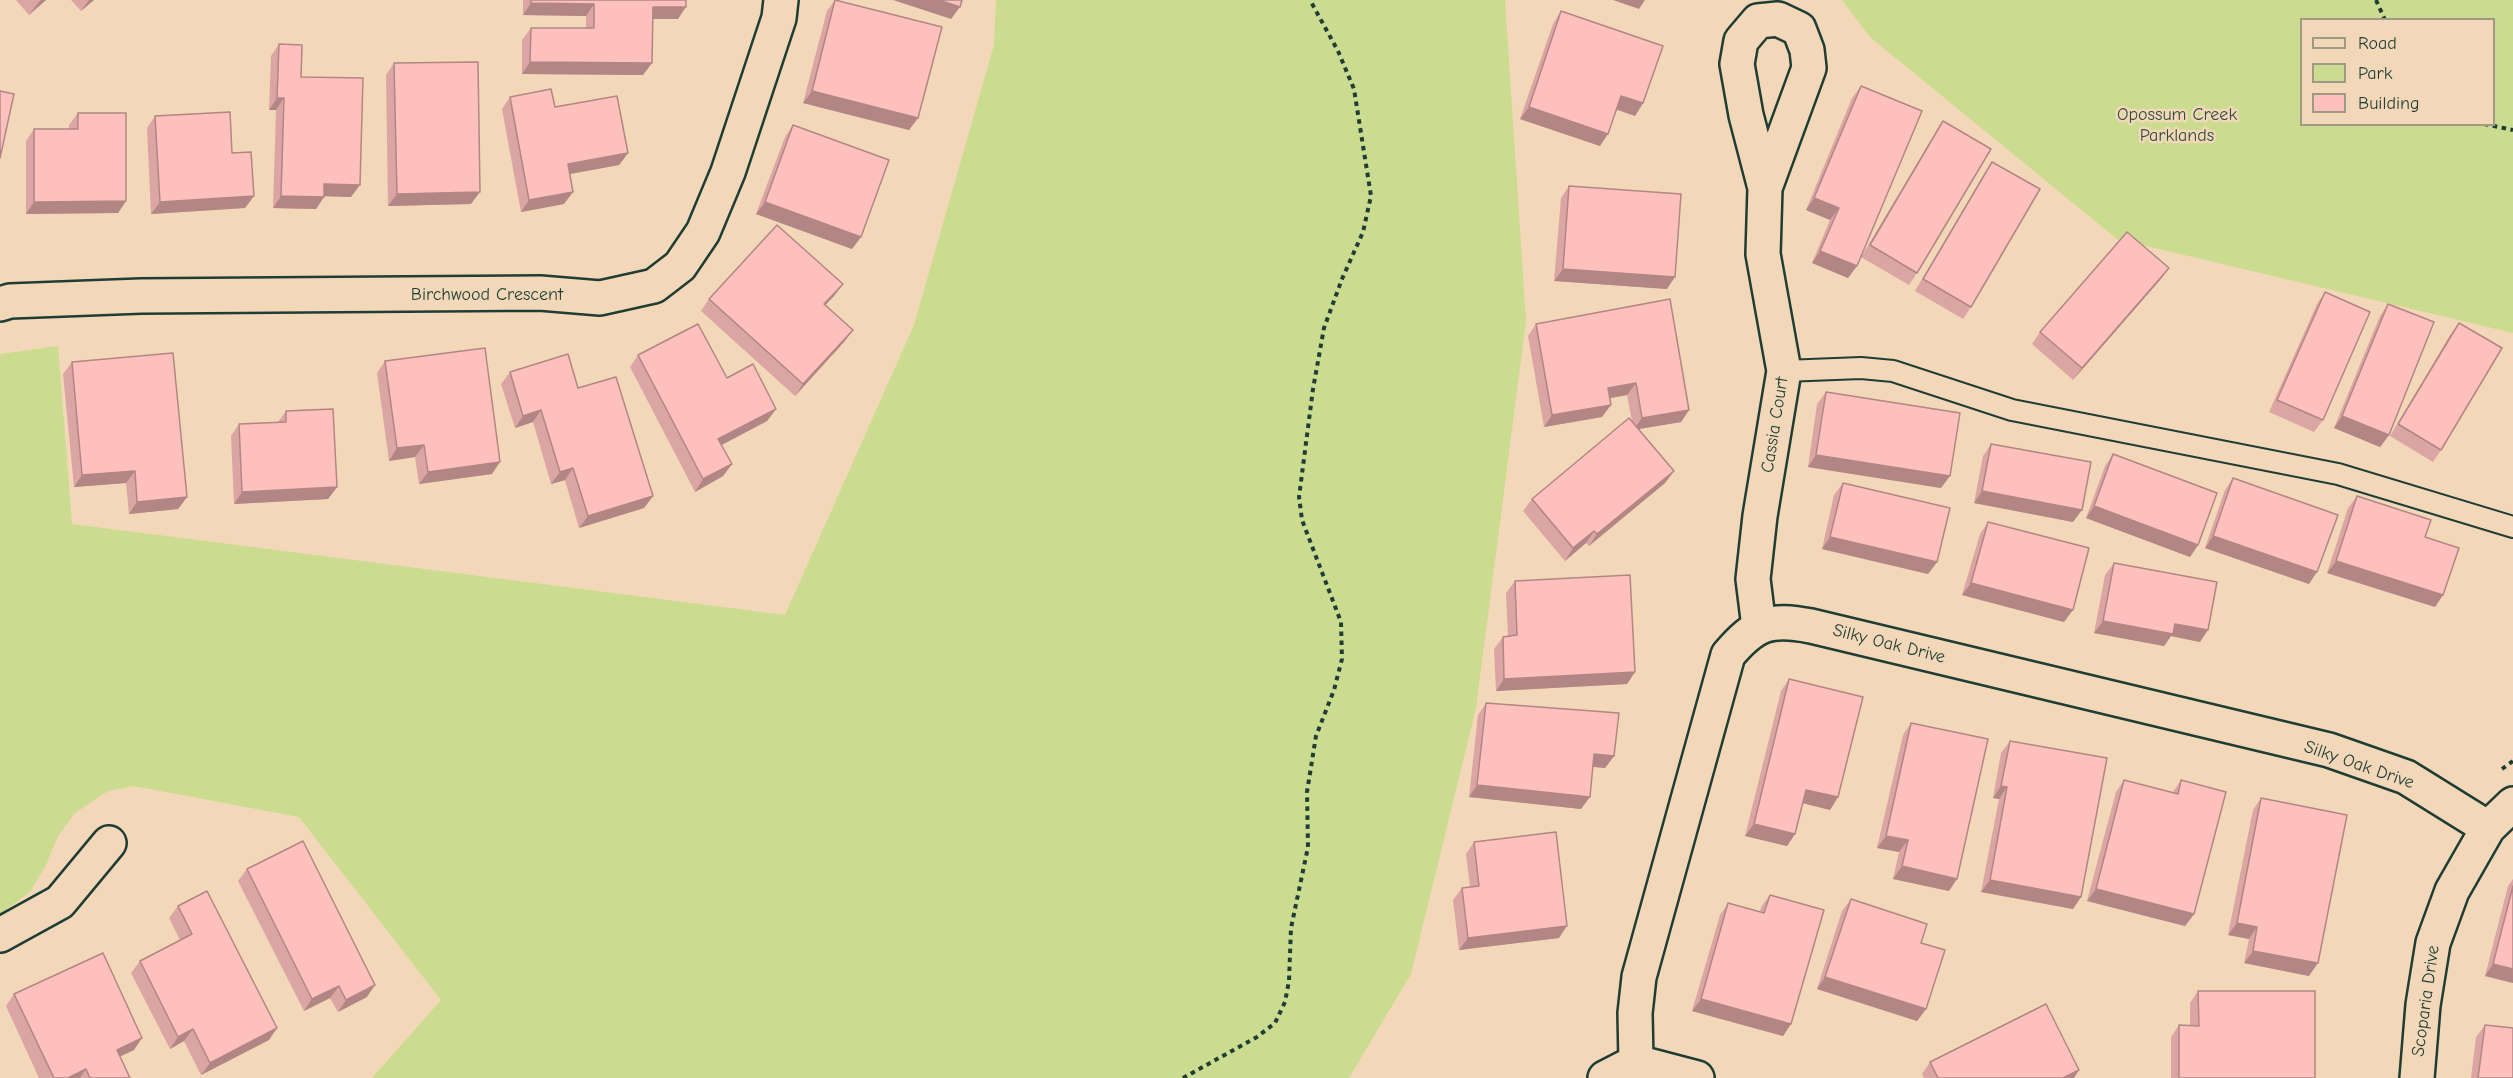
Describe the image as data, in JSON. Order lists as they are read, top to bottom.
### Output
{
  "streets": {
    "street": [
      "Birchwood Crescent",
      "Cassia Court",
      "Silky Oak Drive",
      "Scoparia Drive"
    ]
  },
  "crossings": [
    ["Cassia Court", "Silky Oak Drive"],
    ["Silky Oak Drive", "Scoparia Drive"]
  ],
  "parks": ["Opossum Creek Parklands"],
  "legend": ["Road", "Park", "Building"]
}
